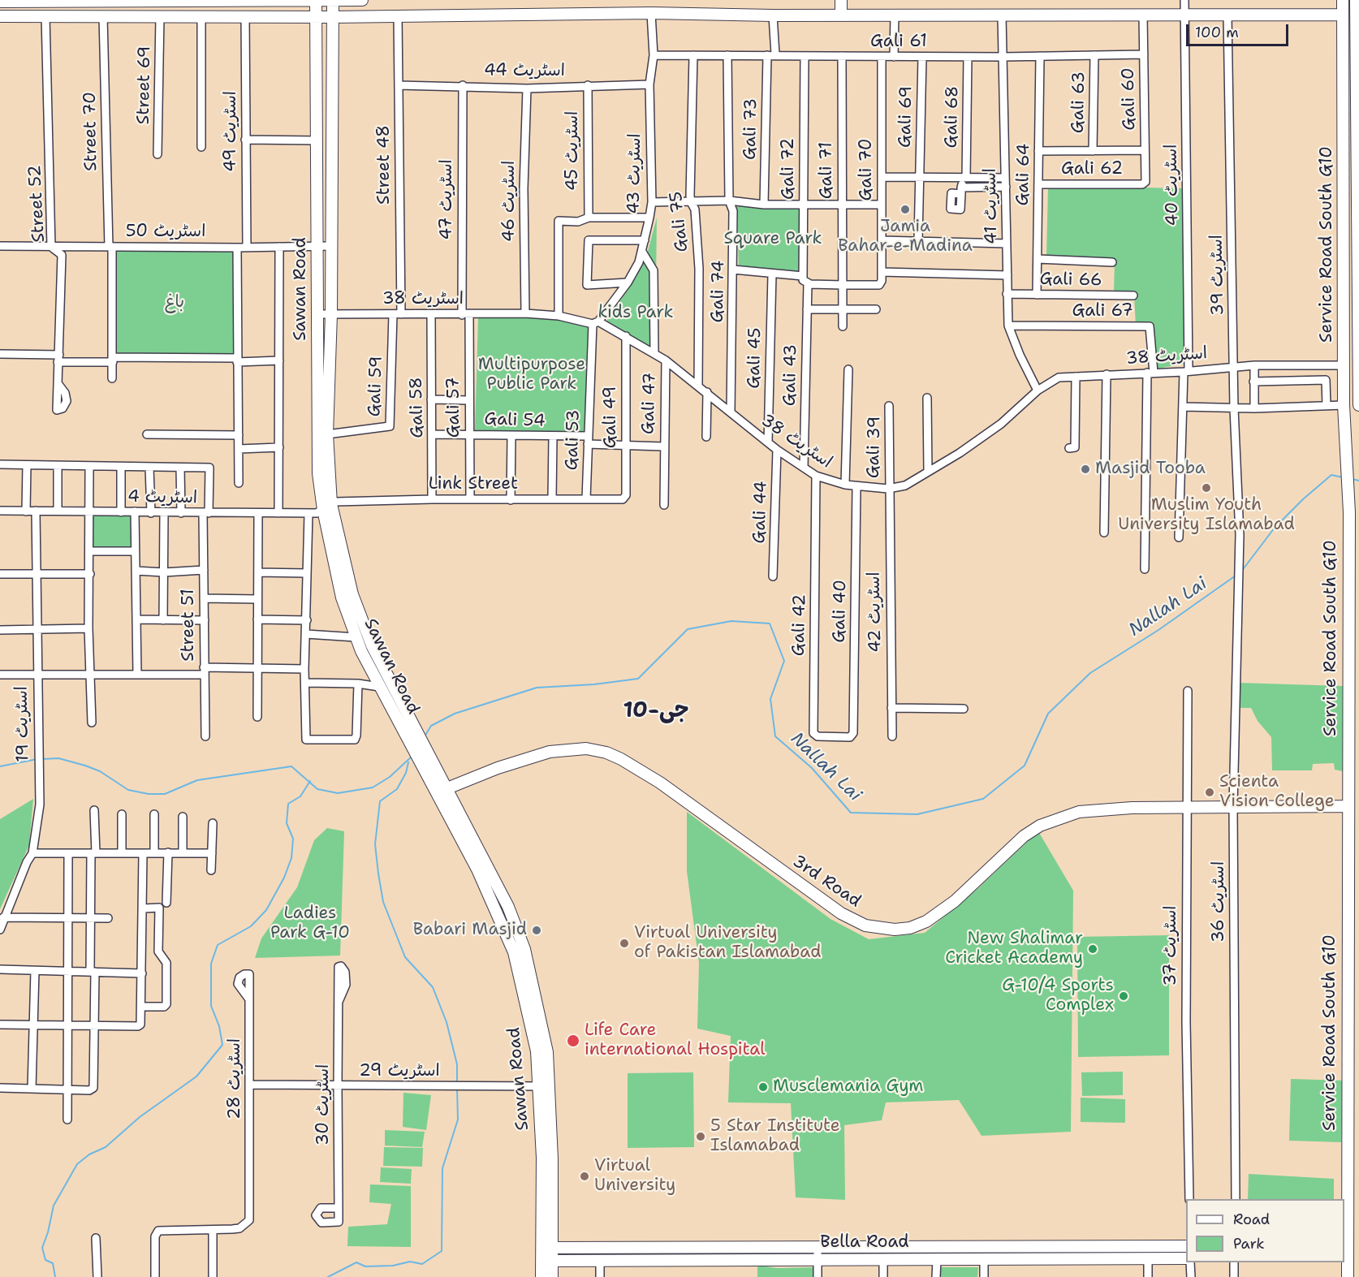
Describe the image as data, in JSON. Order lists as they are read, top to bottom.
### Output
{
  "streets": {
    "main road": [
      "Service Road South G10",
      "Sawan Road",
      "3rd Road",
      "Bella Road"
    ],
    "street": [
      "Gali 61",
      "اسٹریٹ 44",
      "Street 69",
      "Gali 60",
      "Gali 63",
      "Gali 69",
      "Gali 68",
      "Gali 73",
      "Street 70",
      "اسٹریٹ 49",
      "اسٹریٹ 45",
      "Street 48",
      "Gali 72",
      "Gali 70",
      "Gali 62",
      "Gali 71",
      "اسٹریٹ 43",
      "Gali 64",
      "اسٹریٹ 40",
      "اسٹریٹ 47",
      "اسٹریٹ 46",
      "Street 52",
      "اسٹریٹ 41",
      "Gali 75",
      "اسٹریٹ 50",
      "اسٹریٹ 39",
      "Gali 66",
      "Gali 74",
      "اسٹریٹ 38",
      "Gali 67",
      "Gali 45",
      "Gali 43",
      "Gali 59",
      "Gali 47",
      "Gali 58",
      "Gali 57",
      "Gali 49",
      "Gali 54",
      "Gali 53",
      "Gali 39",
      "Link Street",
      "اسٹریٹ 4",
      "Gali 44",
      "Gali 40",
      "اسٹریٹ 42",
      "Street 51",
      "Gali 42",
      "اسٹریٹ 19",
      "اسٹریٹ 36",
      "اسٹریٹ 37",
      "اسٹریٹ 29",
      "اسٹریٹ 28",
      "اسٹریٹ 30"
    ]
  },
  "crossings": [
    ["Gali 61", "Gali 60"],
    ["Gali 61", "Gali 63"],
    ["Gali 61", "Gali 69"],
    ["Gali 61", "Gali 68"],
    ["Gali 61", "Gali 73"],
    ["Gali 61", "Gali 72"],
    ["Gali 61", "Gali 70"],
    ["Gali 61", "Gali 71"],
    ["Gali 61", "اسٹریٹ 43"],
    ["Gali 61", "Gali 64"],
    ["Gali 61", "اسٹریٹ 41"],
    ["Gali 61", "Gali 75"],
    ["Gali 61", "Gali 74"],
    ["اسٹریٹ 44", "اسٹریٹ 45"],
    ["اسٹریٹ 44", "Street 48"],
    ["اسٹریٹ 44", "اسٹریٹ 43"],
    ["اسٹریٹ 44", "اسٹریٹ 47"],
    ["اسٹریٹ 44", "اسٹریٹ 46"],
    ["Gali 60", "Gali 62"],
    ["Gali 68", "اسٹریٹ 41"],
    ["Street 70", "اسٹریٹ 50"],
    ["اسٹریٹ 49", "اسٹریٹ 50"],
    ["Street 48", "اسٹریٹ 38"],
    ["Gali 72", "Gali 43"],
    ["Gali 70", "Gali 71"],
    ["Gali 62", "Gali 64"],
    ["اسٹریٹ 43", "اسٹریٹ 38"],
    ["اسٹریٹ 43", "Gali 53"],
    ["Gali 64", "Gali 66"],
    ["اسٹریٹ 40", "اسٹریٹ 38"],
    ["اسٹریٹ 47", "اسٹریٹ 38"],
    ["اسٹریٹ 47", "Gali 57"],
    ["اسٹریٹ 46", "اسٹریٹ 38"],
    ["Street 52", "اسٹریٹ 50"],
    ["اسٹریٹ 41", "Gali 66"],
    ["اسٹریٹ 41", "اسٹریٹ 38"],
    ["اسٹریٹ 41", "Gali 67"],
    ["Gali 75", "اسٹریٹ 38"],
    ["اسٹریٹ 50", "Sawan Road"],
    ["Service Road South G10", "اسٹریٹ 38"],
    ["Service Road South G10", "3rd Road"],
    ["اسٹریٹ 39", "اسٹریٹ 38"],
    ["اسٹریٹ 39", "اسٹریٹ 36"],
    ["Sawan Road", "اسٹریٹ 38"],
    ["Sawan Road", "Gali 59"],
    ["Sawan Road", "Link Street"],
    ["Sawan Road", "اسٹریٹ 4"],
    ["Sawan Road", "3rd Road"],
    ["Sawan Road", "اسٹریٹ 29"],
    ["Sawan Road", "Bella Road"],
    ["Gali 74", "اسٹریٹ 38"],
    ["اسٹریٹ 38", "Gali 67"],
    ["اسٹریٹ 38", "Gali 45"],
    ["اسٹریٹ 38", "Gali 43"],
    ["اسٹریٹ 38", "Gali 59"],
    ["اسٹریٹ 38", "Gali 47"],
    ["اسٹریٹ 38", "Gali 58"],
    ["اسٹریٹ 38", "Gali 57"],
    ["اسٹریٹ 38", "Gali 49"],
    ["اسٹریٹ 38", "Gali 53"],
    ["اسٹریٹ 38", "Gali 39"],
    ["اسٹریٹ 38", "Gali 44"],
    ["اسٹریٹ 38", "Gali 40"],
    ["اسٹریٹ 38", "اسٹریٹ 42"],
    ["اسٹریٹ 38", "Gali 42"],
    ["Gali 47", "Gali 54"],
    ["Gali 58", "Gali 54"],
    ["Gali 58", "Link Street"],
    ["Gali 57", "Gali 54"],
    ["Gali 57", "Link Street"],
    ["Gali 49", "Gali 54"],
    ["Gali 49", "Link Street"],
    ["Gali 54", "Gali 53"],
    ["Gali 53", "Link Street"],
    ["Gali 39", "اسٹریٹ 42"],
    ["Link Street", "اسٹریٹ 4"],
    ["اسٹریٹ 4", "Street 51"],
    ["اسٹریٹ 4", "اسٹریٹ 19"],
    ["Gali 40", "Gali 42"],
    ["3rd Road", "اسٹریٹ 36"],
    ["3rd Road", "اسٹریٹ 37"],
    ["اسٹریٹ 29", "اسٹریٹ 28"],
    ["اسٹریٹ 29", "اسٹریٹ 30"]
  ],
  "districts": ["جی-10"],
  "water": ["Nallah Lai"],
  "parks": [
    "Square Park",
    "باغ",
    "kids Park",
    "Multipurpose Public Park",
    "Ladies Park G-10"
  ],
  "places": [
    "Jamia Bahar-e-Madina",
    "Masjid Tooba",
    "Muslim Youth University Islamabad",
    "Scienta Vision College",
    "Babari Masjid",
    "Virtual University of Pakistan Islamabad",
    "New Shalimar Cricket Academy",
    "G-10/4 Sports Complex",
    "Life Care international Hospital",
    "Musclemania Gym",
    "5 Star Institute Islamabad",
    "Virtual University"
  ],
  "legend": ["Road", "Park"],
  "scale_bar": "100 m"
}
